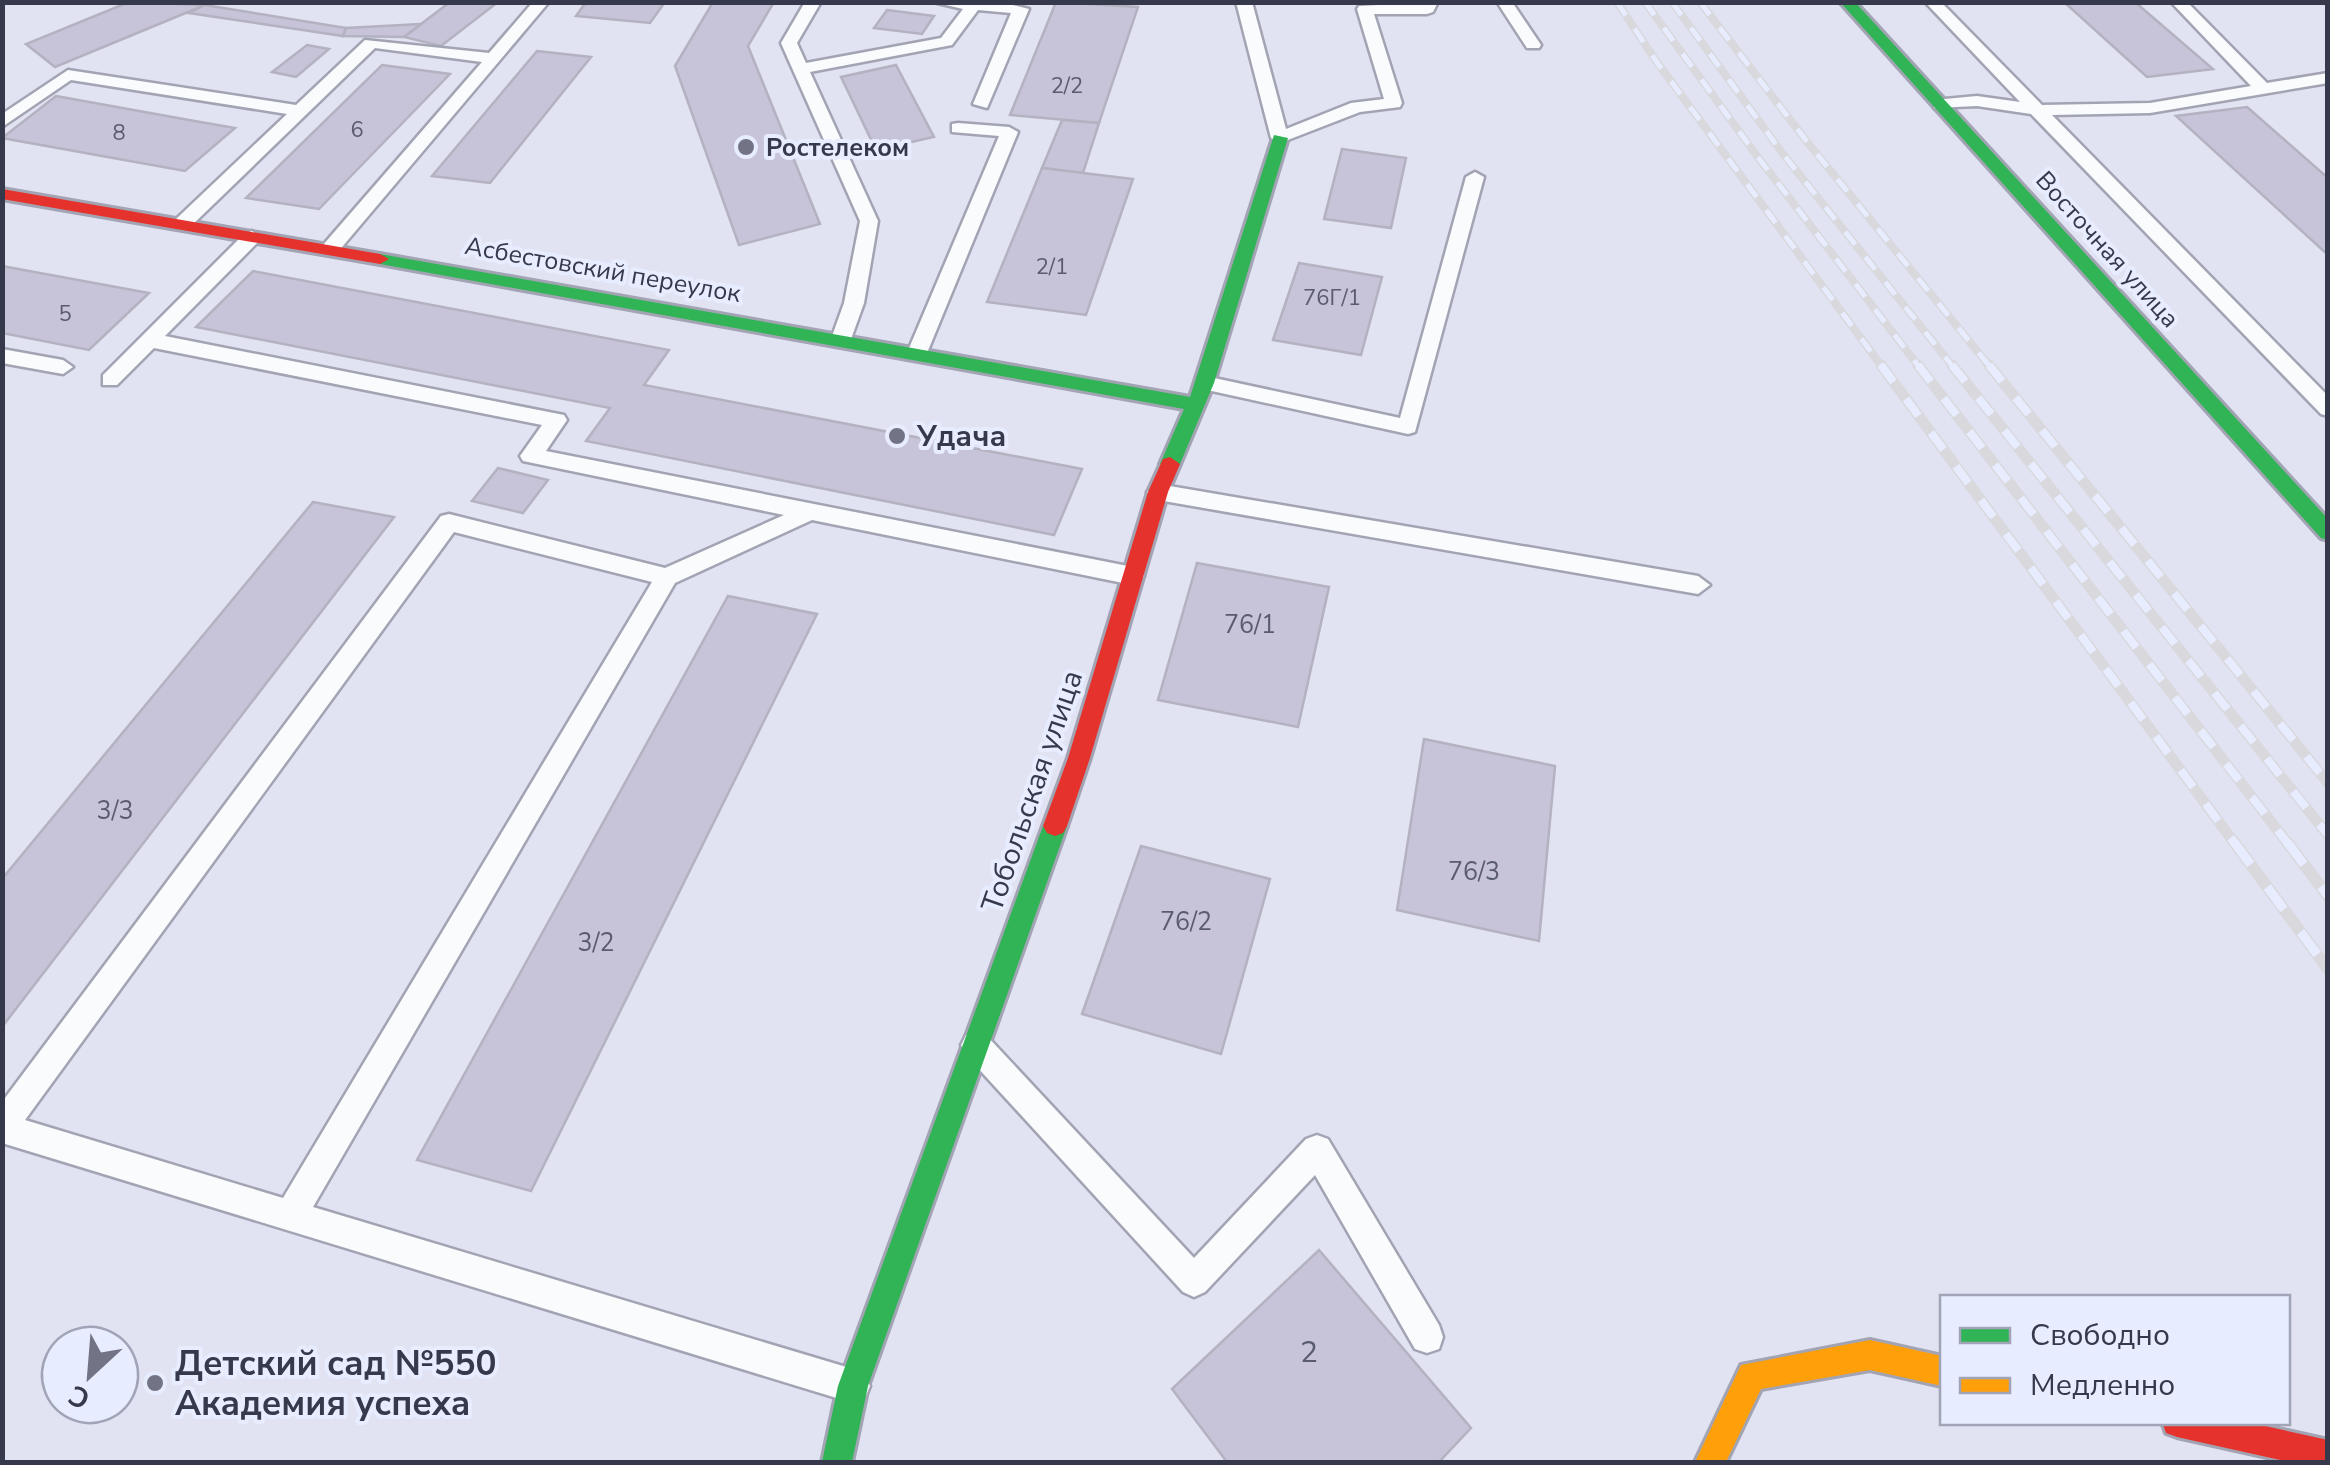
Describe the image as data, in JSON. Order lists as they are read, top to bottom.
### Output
{
  "streets": {
    "street": ["Восточная улица", "Асбестовский переулок", "Тобольская улица"]
  },
  "crossings": [
    ["Асбестовский переулок", "Тобольская улица"]
  ],
  "places": ["Ростелеком", "Удача", "Детский сад №550 Академия успеха"],
  "house_numbers": [
    "2/2",
    "6",
    "8",
    "2/1",
    "76Г/1",
    "5",
    "76/1",
    "3/3",
    "76/3",
    "76/2",
    "3/2",
    "2"
  ],
  "legend": ["Свободно", "Медленно"],
  "north": "bottom left"
}
